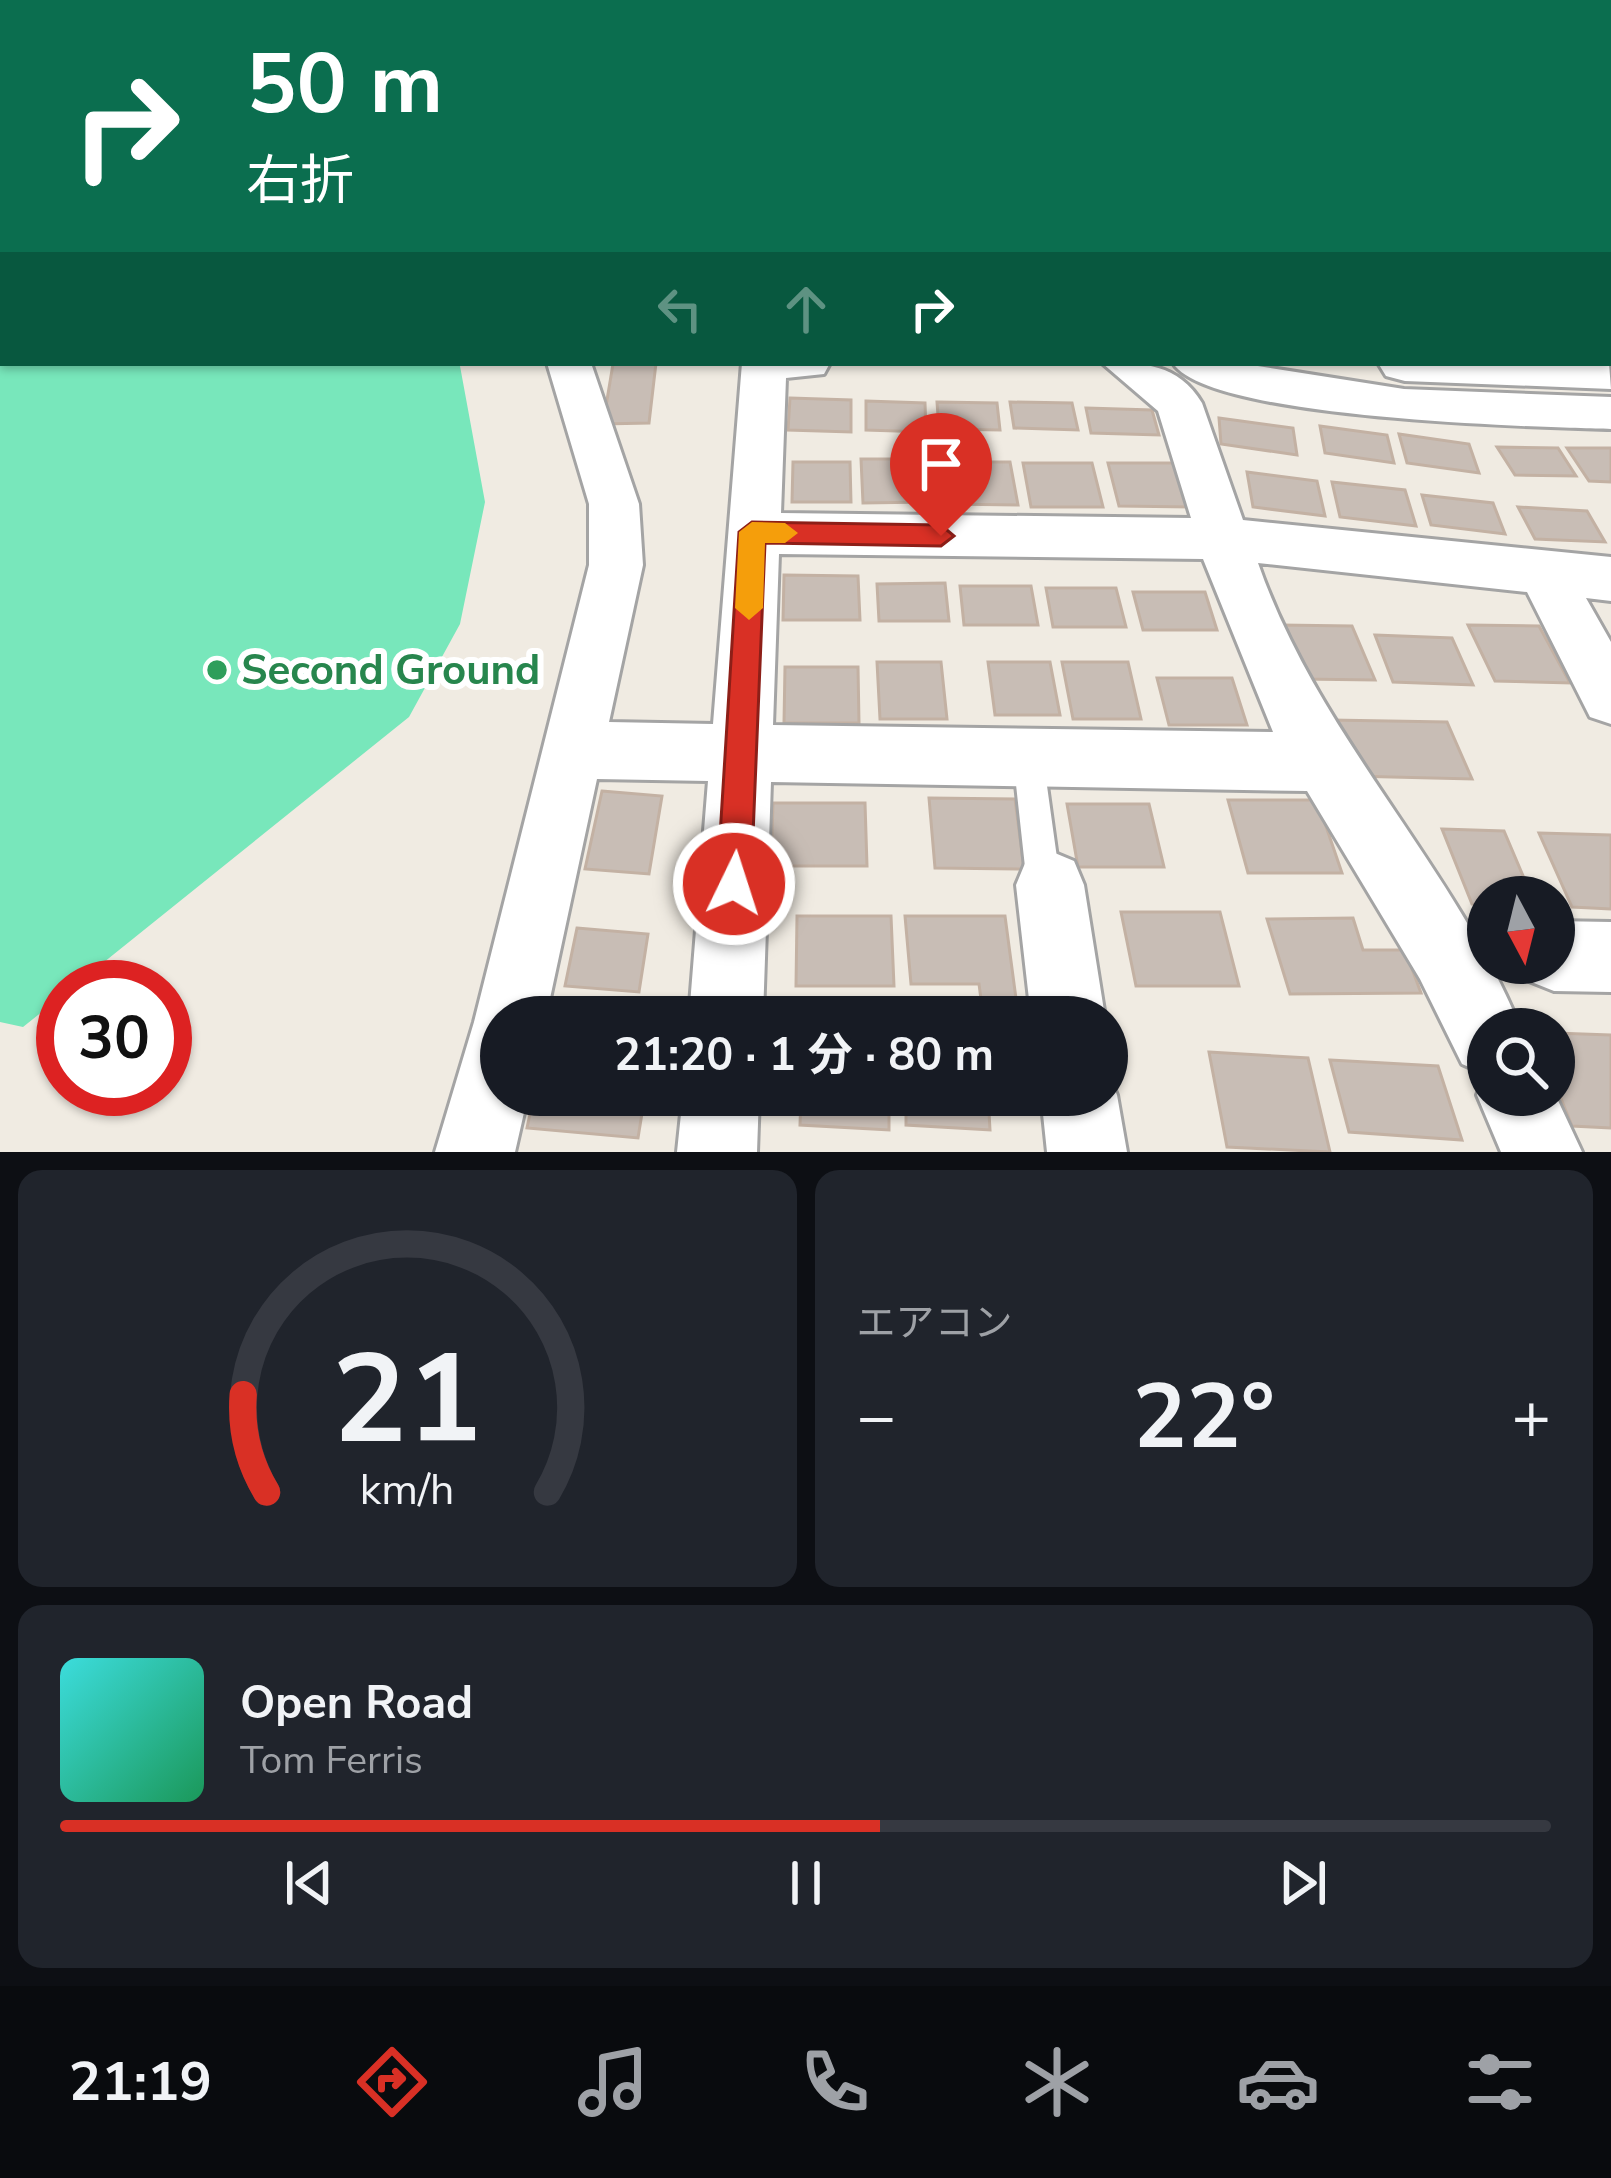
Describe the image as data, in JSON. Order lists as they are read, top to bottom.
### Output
{
  "places": ["Second Ground"],
  "north": "bottom",
  "page": {
    "turn": ["50 m", "右折"],
    "limit": "30",
    "trip": "21:20 · 1 分 · 80 m",
    "tile": "エアコン",
    "heat": ["−", "22°", "+"],
    "song": ["Open Road", "Tom Ferris"],
    "tabs": "21:19",
    "gauge": ["21", "km/h"]
  }
}
